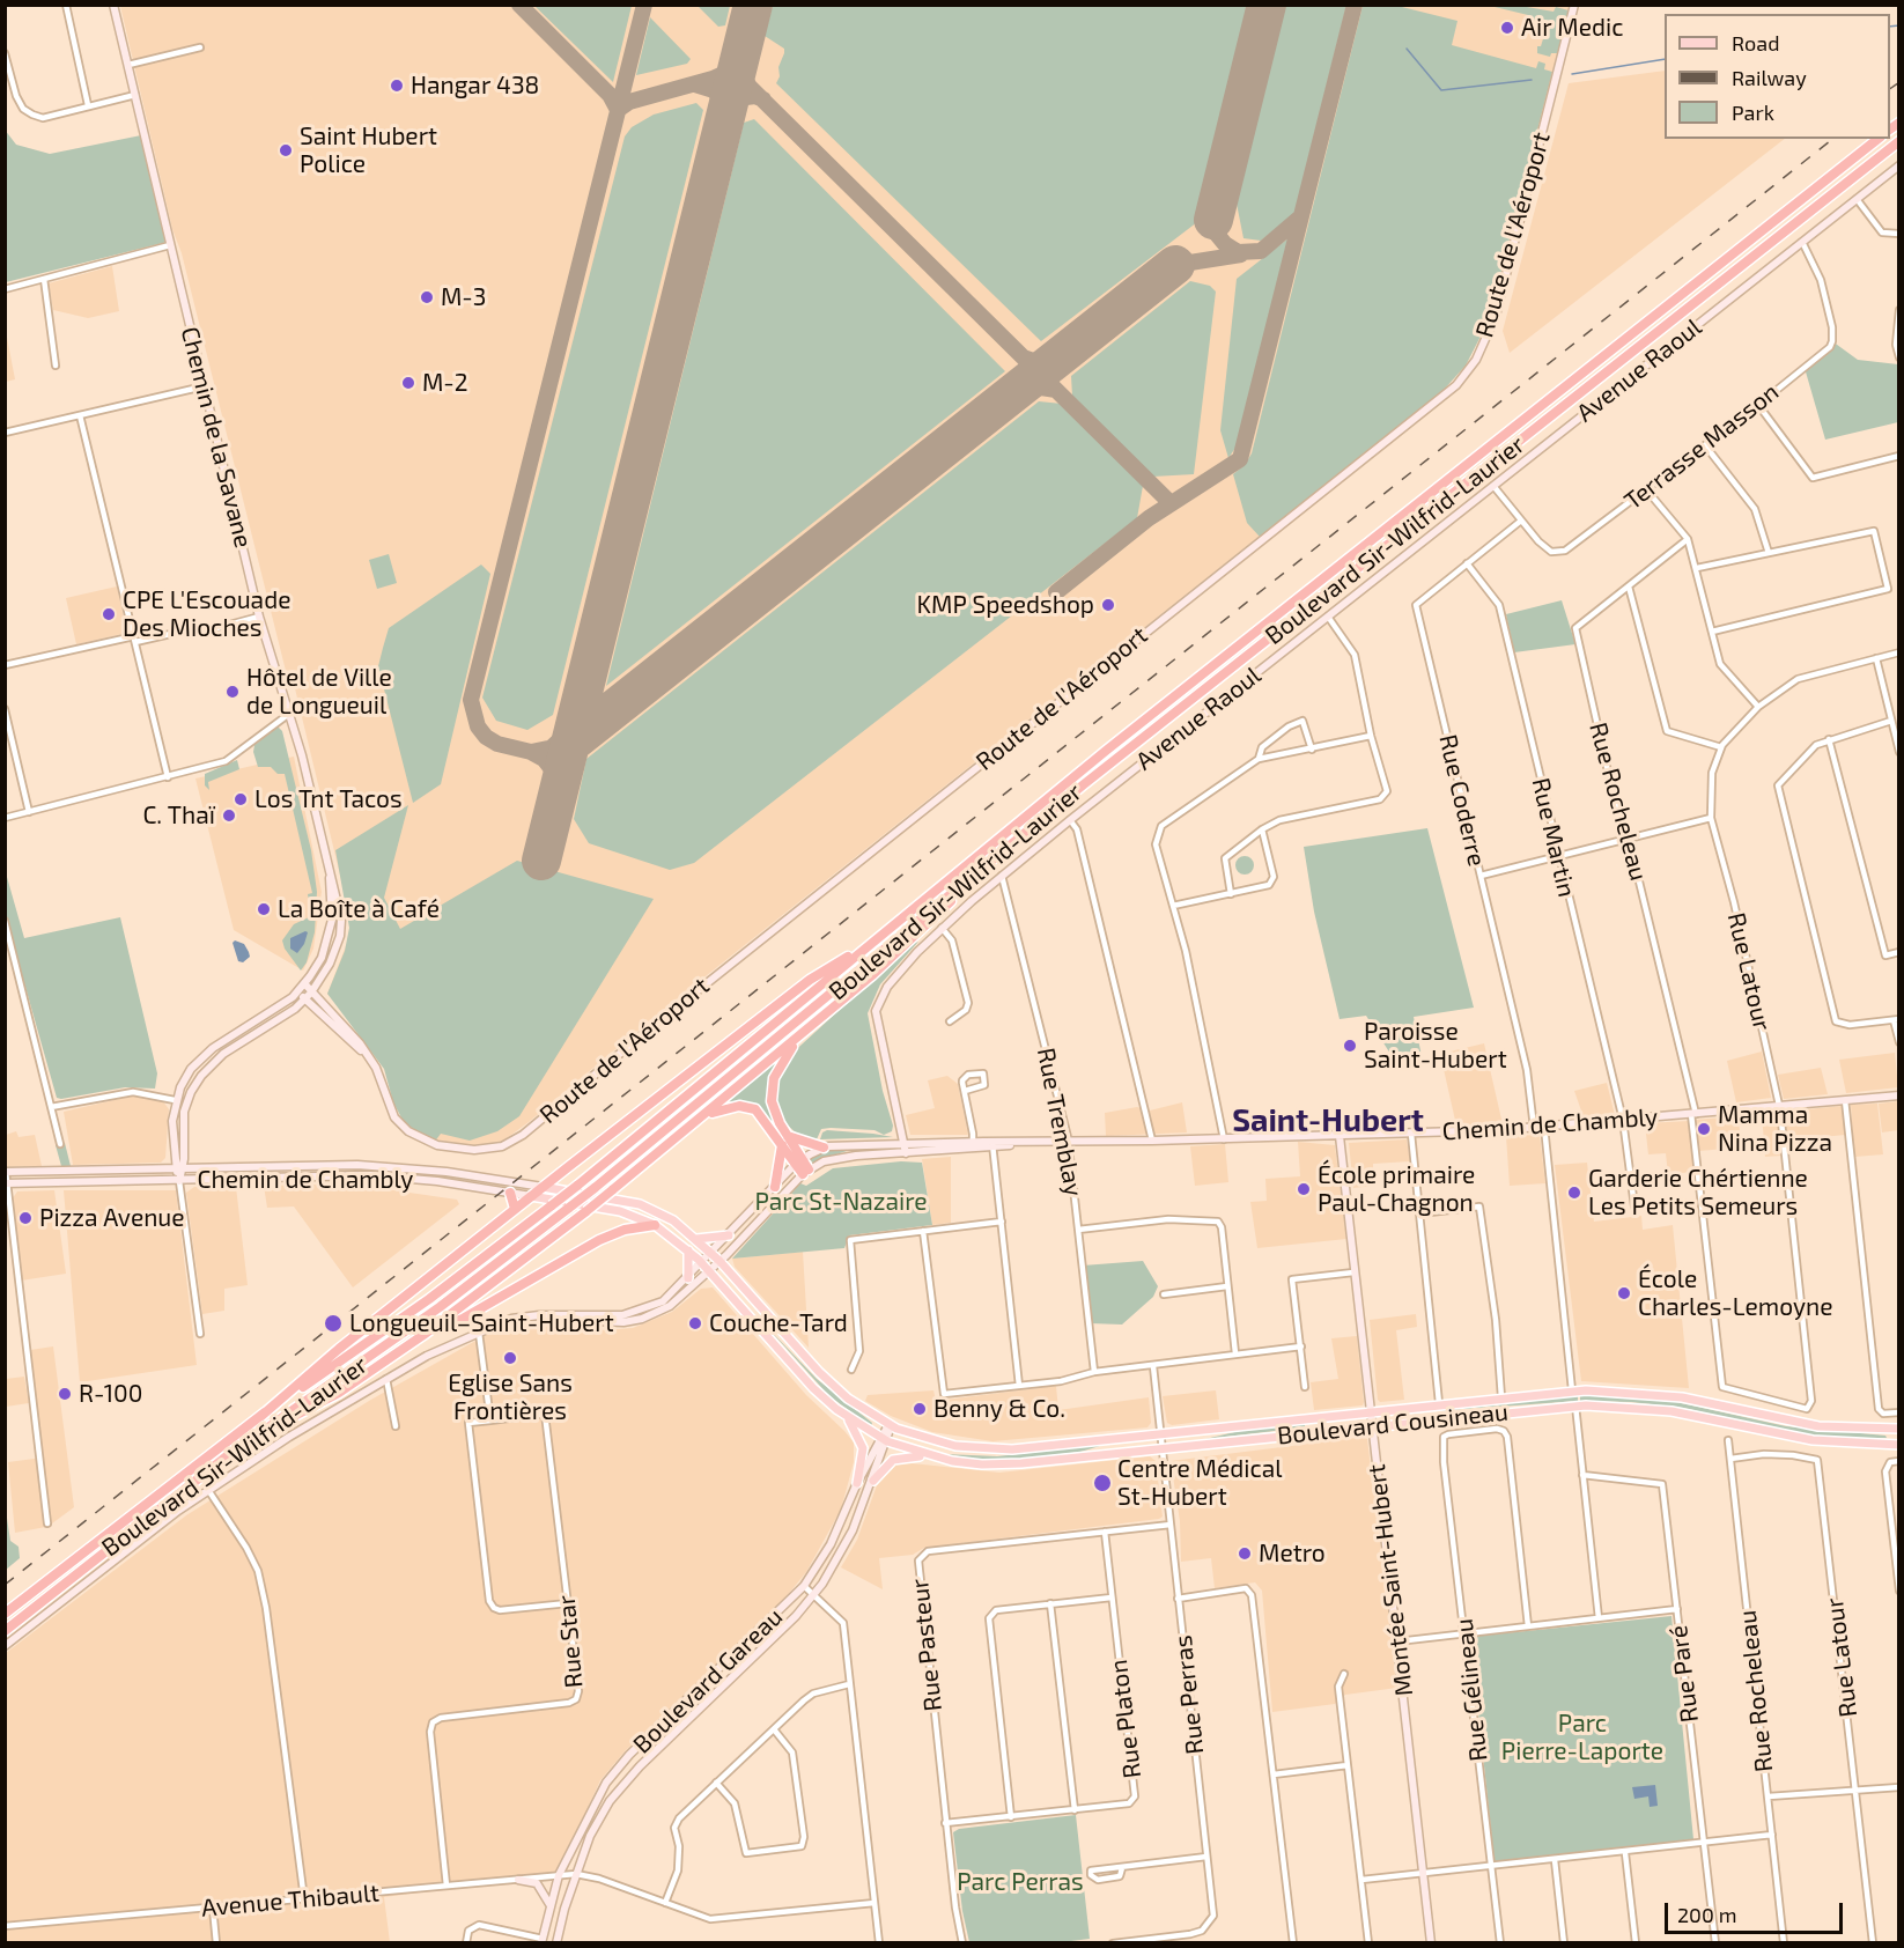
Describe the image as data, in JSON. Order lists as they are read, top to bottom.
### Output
{
  "streets": {
    "highway": ["Boulevard Sir-Wilfrid-Laurier"],
    "main road": ["Chemin de Chambly", "Boulevard Cousineau"],
    "street": [
      "Route de l'Aéroport",
      "Avenue Raoul",
      "Chemin de la Savane",
      "Terrasse Masson",
      "Rue Coderre",
      "Rue Rocheleau",
      "Rue Martin",
      "Rue Latour",
      "Rue Tremblay",
      "Montée Saint-Hubert",
      "Rue Star",
      "Rue Pasteur",
      "Rue Paré",
      "Boulevard Gareau",
      "Rue Gélineau",
      "Rue Perras",
      "Rue Platon",
      "Avenue Thibault"
    ]
  },
  "crossings": [
    ["Route de l'Aéroport", "Chemin de la Savane"],
    ["Avenue Raoul", "Terrasse Masson"],
    ["Avenue Raoul", "Rue Tremblay"],
    ["Avenue Raoul", "Chemin de Chambly"],
    ["Chemin de la Savane", "Chemin de Chambly"],
    ["Terrasse Masson", "Rue Coderre"],
    ["Boulevard Sir-Wilfrid-Laurier", "Chemin de Chambly"],
    ["Boulevard Sir-Wilfrid-Laurier", "Boulevard Cousineau"],
    ["Rue Coderre", "Rue Martin"],
    ["Rue Coderre", "Chemin de Chambly"],
    ["Rue Rocheleau", "Rue Latour"],
    ["Rue Rocheleau", "Chemin de Chambly"],
    ["Rue Martin", "Chemin de Chambly"],
    ["Rue Latour", "Chemin de Chambly"],
    ["Rue Tremblay", "Chemin de Chambly"],
    ["Chemin de Chambly", "Boulevard Cousineau"],
    ["Chemin de Chambly", "Montée Saint-Hubert"],
    ["Boulevard Cousineau", "Montée Saint-Hubert"],
    ["Boulevard Cousineau", "Boulevard Gareau"],
    ["Boulevard Cousineau", "Rue Perras"],
    ["Rue Star", "Avenue Thibault"],
    ["Rue Pasteur", "Rue Perras"],
    ["Rue Pasteur", "Rue Platon"],
    ["Boulevard Gareau", "Avenue Thibault"]
  ],
  "districts": ["Saint-Hubert"],
  "parks": ["Parc St-Nazaire", "Parc Pierre-Laporte", "Parc Perras"],
  "places": [
    "Air Medic",
    "Hangar 438",
    "Saint Hubert Police",
    "M-3",
    "M-2",
    "KMP Speedshop",
    "CPE L'Escouade Des Mioches",
    "Hôtel de Ville de Longueuil",
    "Los Tnt Tacos",
    "C. Thaï",
    "La Boîte à Café",
    "Paroisse Saint-Hubert",
    "Mamma Nina Pizza",
    "École primaire Paul-Chagnon",
    "Garderie Chértienne Les Petits Semeurs",
    "Pizza Avenue",
    "École Charles-Lemoyne",
    "Longueuil–Saint-Hubert",
    "Couche-Tard",
    "Eglise Sans Frontières",
    "R-100",
    "Benny & Co.",
    "Centre Médical St-Hubert",
    "Metro"
  ],
  "legend": ["Road", "Railway", "Park"],
  "scale_bar": "200 m"
}
